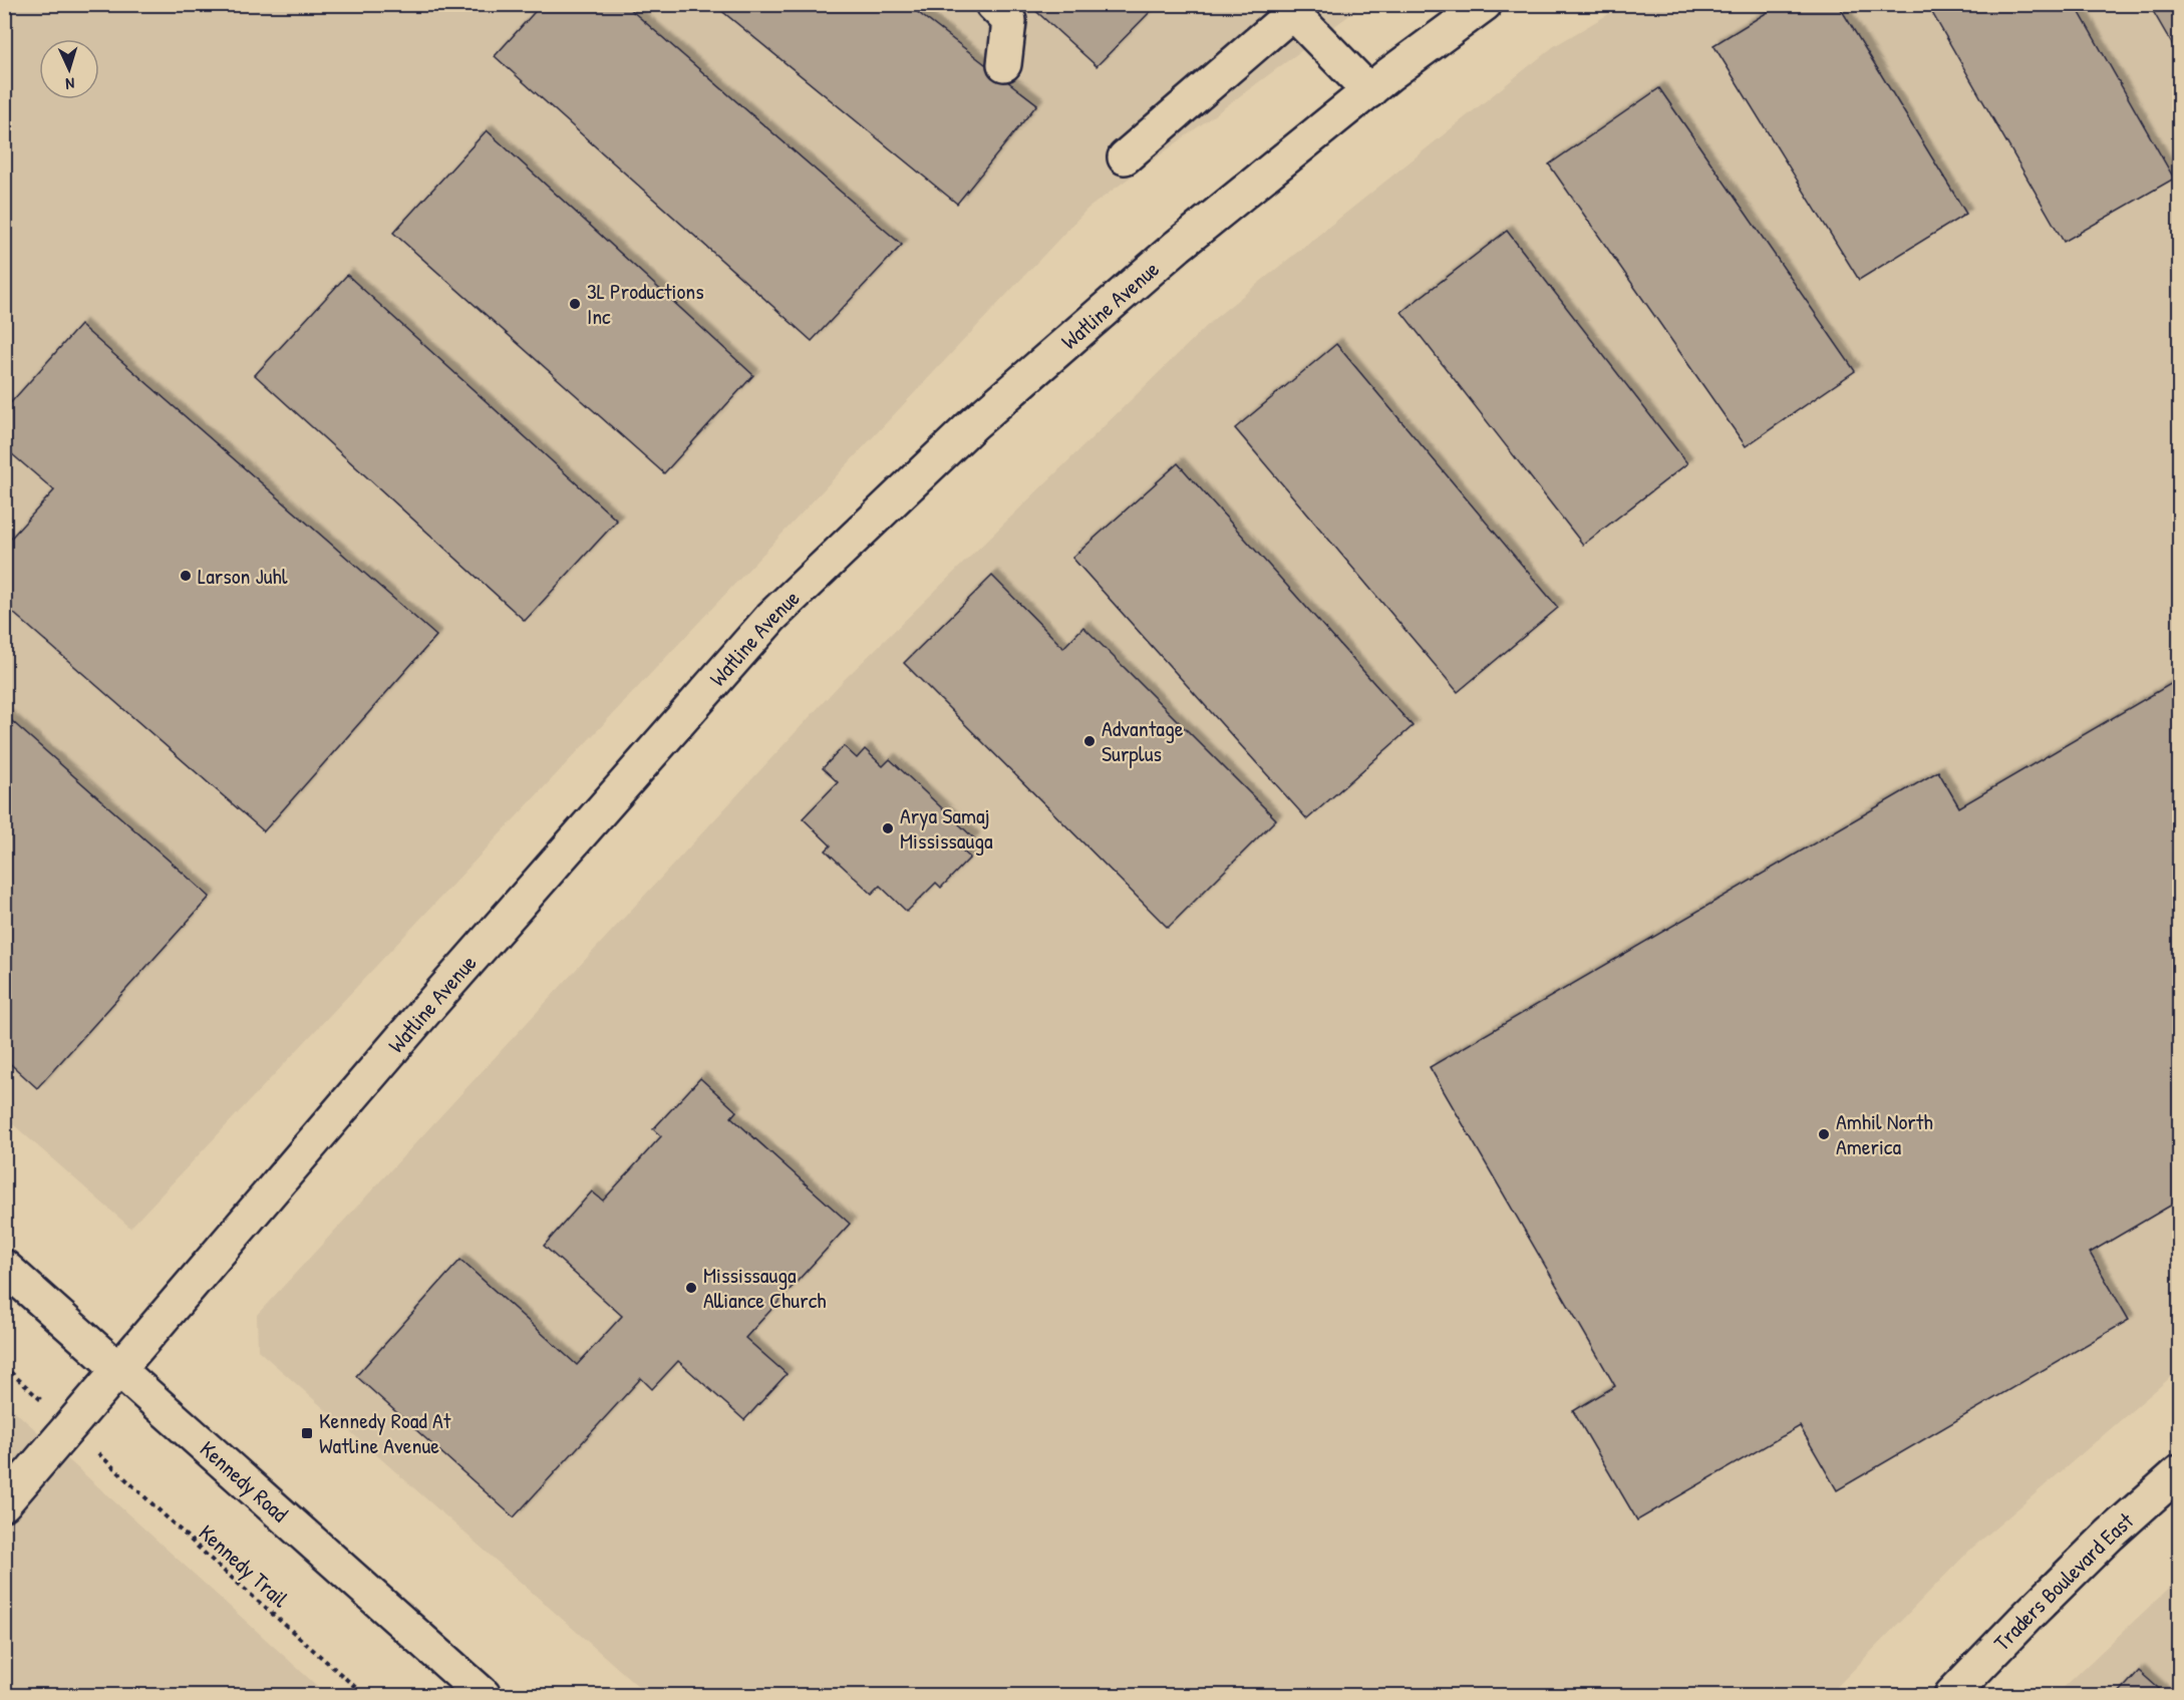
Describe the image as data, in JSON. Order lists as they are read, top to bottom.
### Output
{
  "streets": {
    "street": ["Watline Avenue", "Kennedy Road", "Traders Boulevard East"],
    "path": ["Kennedy Trail"]
  },
  "crossings": [
    ["Watline Avenue", "Kennedy Road"]
  ],
  "places": {
    "other": [
      "3L Productions Inc",
      "Larson Juhl",
      "Advantage Surplus",
      "Arya Samaj Mississauga",
      "Amhil North America",
      "Mississauga Alliance Church"
    ],
    "transit": ["Kennedy Road At Watline Avenue"]
  },
  "north": "bottom"
}
